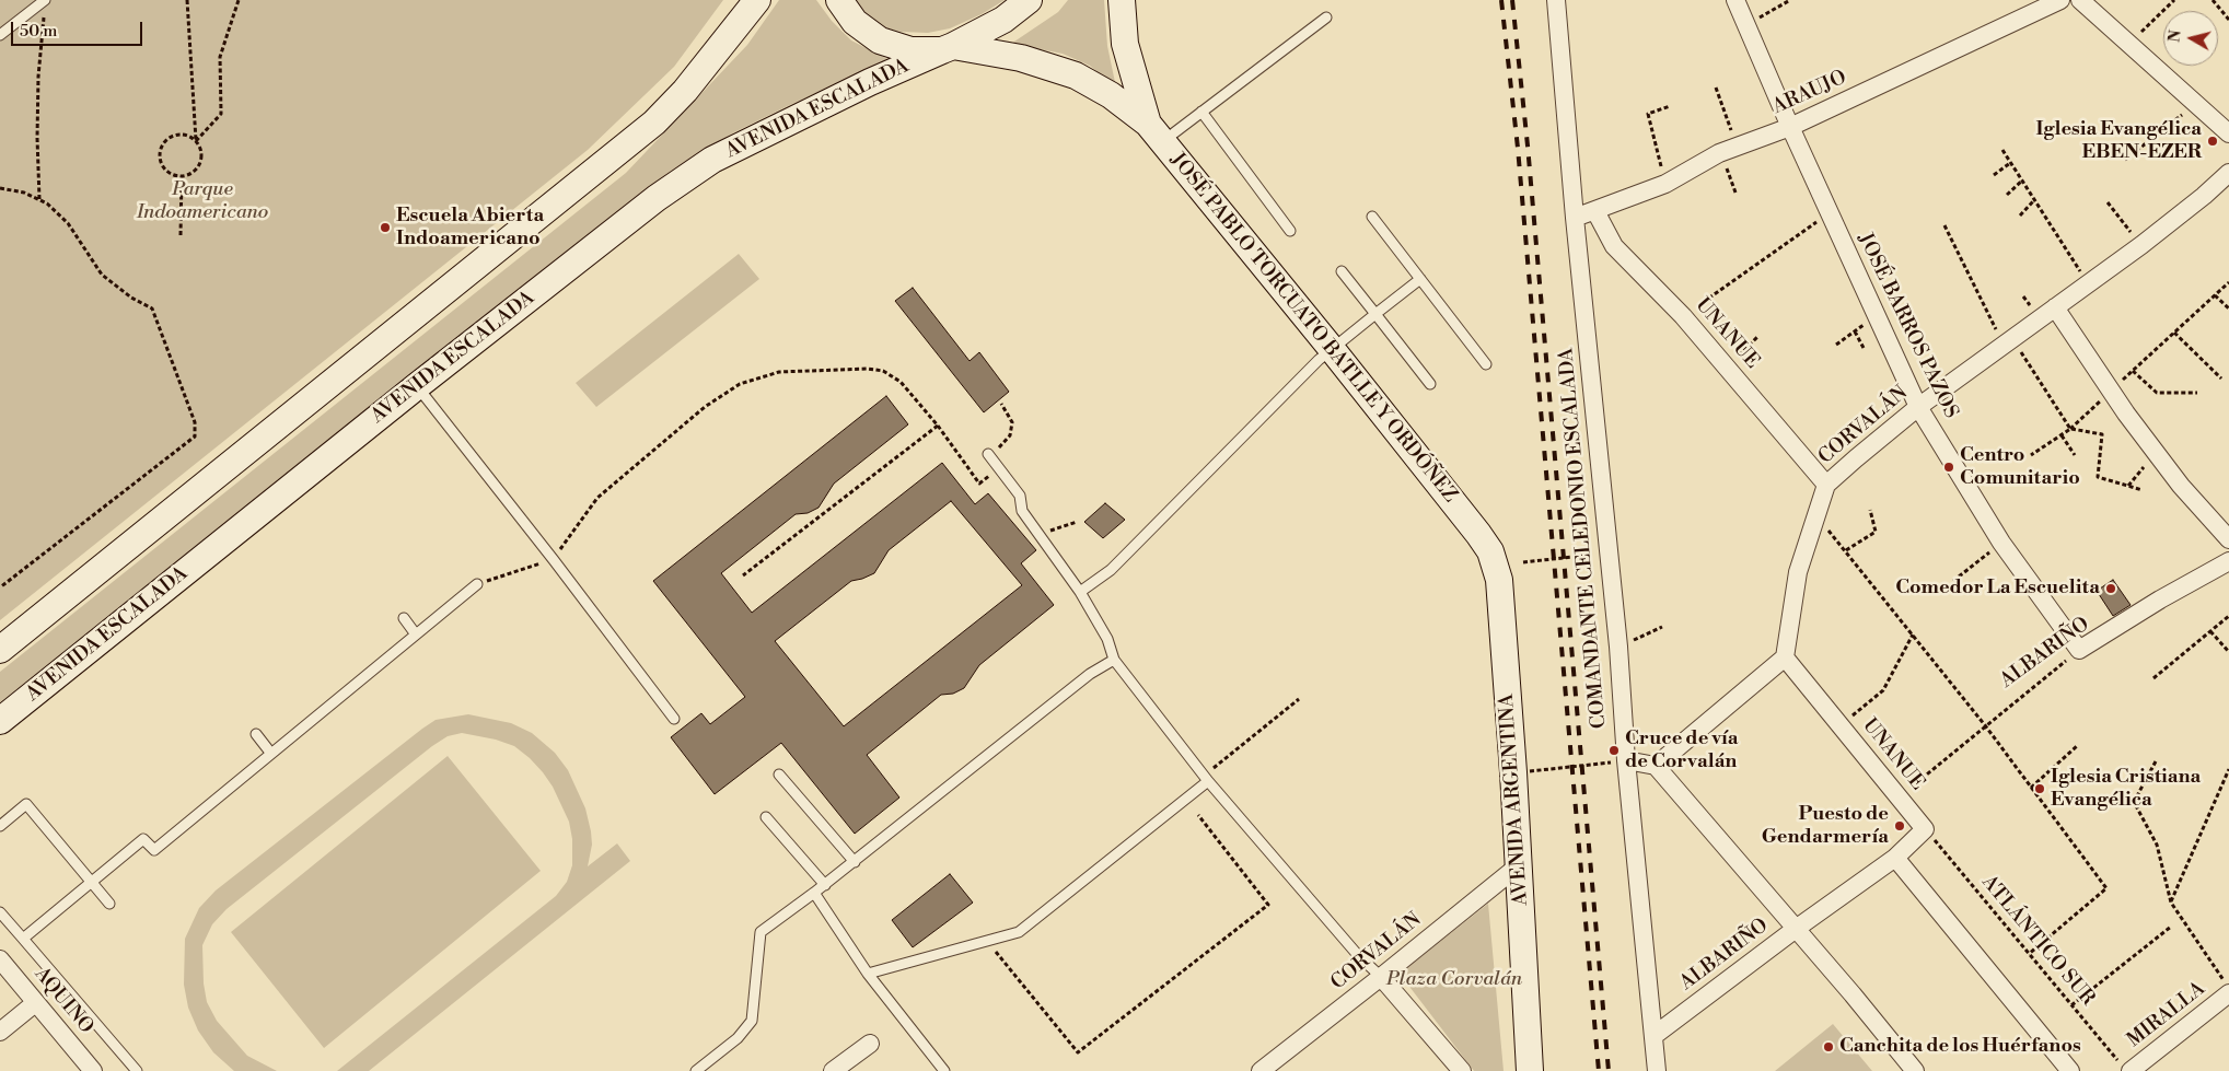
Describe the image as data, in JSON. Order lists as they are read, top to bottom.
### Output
{
  "streets": {
    "main road": ["AVENIDA ESCALADA", "JOSÉ PABLO TORCUATO BATLLE Y ORDÓÑEZ", "AVENIDA ARGENTINA"],
    "street": [
      "ARAUJO",
      "JOSÉ BARROS PAZOS",
      "UNANUE",
      "CORVALÁN",
      "COMANDANTE CELEDONIO ESCALADA",
      "ALBARIÑO",
      "AQUINO",
      "MIRALLA"
    ],
    "path": ["ATLÁNTICO SUR"]
  },
  "crossings": [
    ["ARAUJO", "JOSÉ BARROS PAZOS"],
    ["ARAUJO", "UNANUE"],
    ["ARAUJO", "COMANDANTE CELEDONIO ESCALADA"],
    ["AVENIDA ESCALADA", "JOSÉ PABLO TORCUATO BATLLE Y ORDÓÑEZ"],
    ["JOSÉ BARROS PAZOS", "CORVALÁN"],
    ["JOSÉ BARROS PAZOS", "ALBARIÑO"],
    ["JOSÉ PABLO TORCUATO BATLLE Y ORDÓÑEZ", "AVENIDA ARGENTINA"],
    ["UNANUE", "CORVALÁN"],
    ["UNANUE", "ALBARIÑO"],
    ["UNANUE", "ATLÁNTICO SUR"],
    ["CORVALÁN", "AVENIDA ARGENTINA"],
    ["COMANDANTE CELEDONIO ESCALADA", "ALBARIÑO"],
    ["ALBARIÑO", "ATLÁNTICO SUR"],
    ["ATLÁNTICO SUR", "MIRALLA"]
  ],
  "parks": ["Parque Indoamericano", "Plaza Corvalán"],
  "places": [
    "Iglesia Evangélica EBEN-EZER",
    "Escuela Abierta Indoamericano",
    "Centro Comunitario",
    "Comedor La Escuelita",
    "Cruce de vía de Corvalán",
    "Iglesia Cristiana Evangélica",
    "Puesto de Gendarmería",
    "Canchita de los Huérfanos"
  ],
  "scale_bar": "50 m",
  "north": "left"
}
